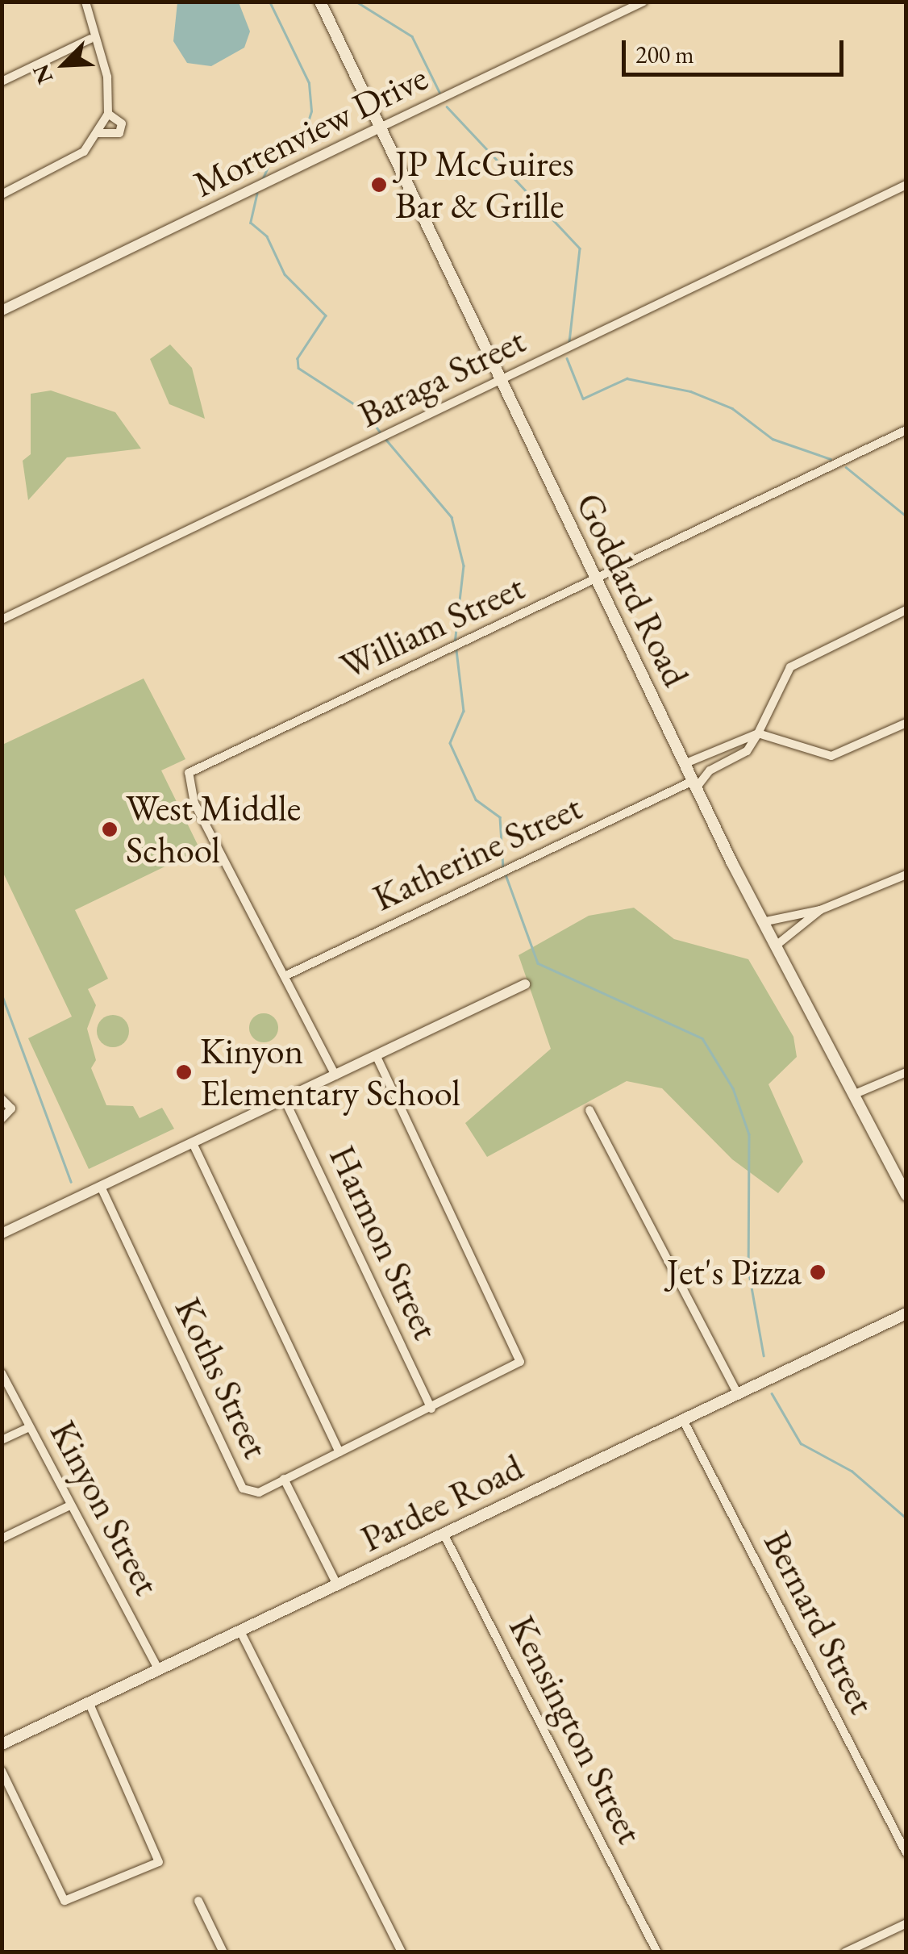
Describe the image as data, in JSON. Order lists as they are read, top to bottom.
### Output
{
  "streets": {
    "main road": ["Goddard Road", "Pardee Road"],
    "street": [
      "Mortenview Drive",
      "Baraga Street",
      "William Street",
      "Katherine Street",
      "Harmon Street",
      "Koths Street",
      "Kinyon Street",
      "Bernard Street",
      "Kensington Street"
    ]
  },
  "crossings": [
    ["Mortenview Drive", "Goddard Road"],
    ["Baraga Street", "Goddard Road"],
    ["Goddard Road", "William Street"],
    ["Goddard Road", "Katherine Street"],
    ["William Street", "Katherine Street"],
    ["Koths Street", "Pardee Road"],
    ["Pardee Road", "Kinyon Street"],
    ["Pardee Road", "Bernard Street"],
    ["Pardee Road", "Kensington Street"]
  ],
  "places": [
    "JP McGuires Bar & Grille",
    "West Middle School",
    "Kinyon Elementary School",
    "Jet's Pizza"
  ],
  "scale_bar": "200 m",
  "north": "bottom left"
}
